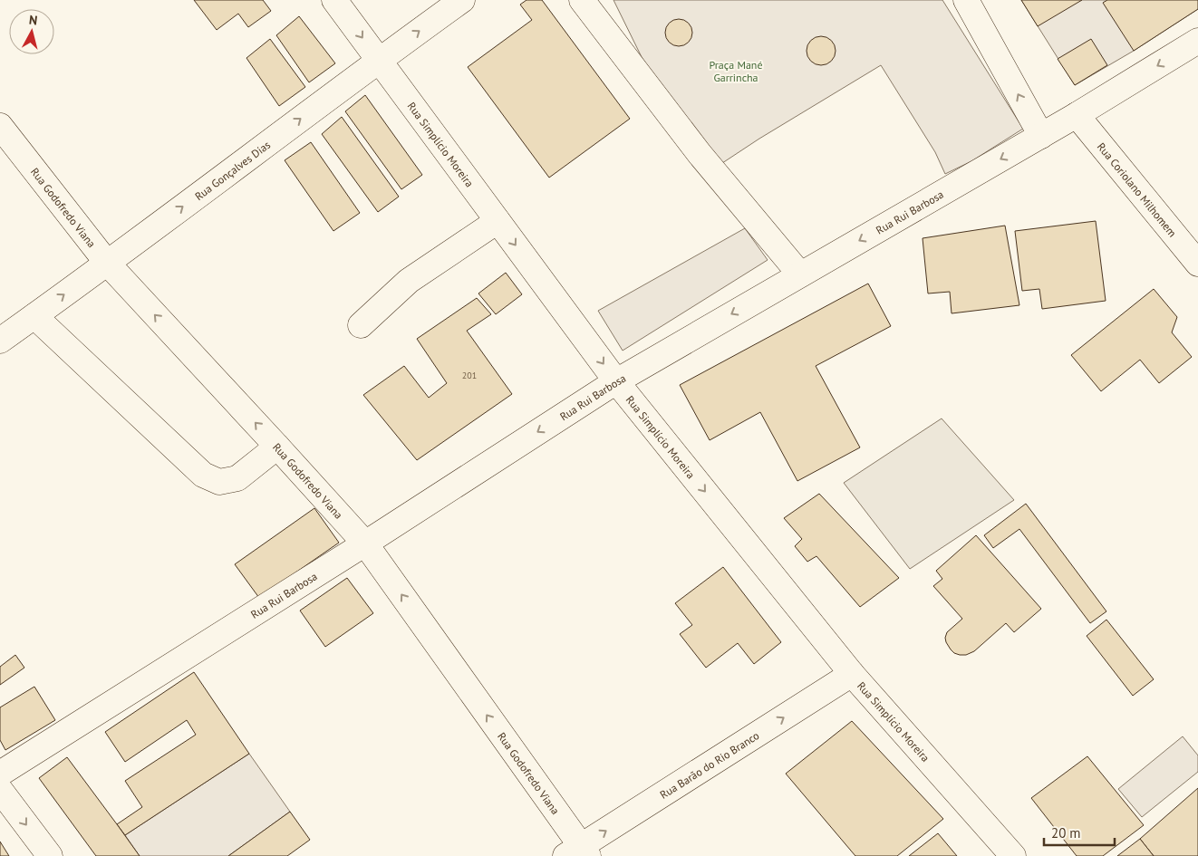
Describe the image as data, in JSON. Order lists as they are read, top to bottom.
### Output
{
  "streets": {
    "street": [
      "Rua Simplício Moreira",
      "Rua Gonçalves Dias",
      "Rua Coriolano Milhomem",
      "Rua Godofredo Viana",
      "Rua Rui Barbosa",
      "Rua Barão do Rio Branco"
    ]
  },
  "crossings": [
    ["Rua Simplício Moreira", "Rua Gonçalves Dias"],
    ["Rua Simplício Moreira", "Rua Rui Barbosa"],
    ["Rua Simplício Moreira", "Rua Barão do Rio Branco"],
    ["Rua Gonçalves Dias", "Rua Godofredo Viana"],
    ["Rua Coriolano Milhomem", "Rua Rui Barbosa"],
    ["Rua Godofredo Viana", "Rua Rui Barbosa"],
    ["Rua Godofredo Viana", "Rua Barão do Rio Branco"]
  ],
  "one_way": ["Rua Godofredo Viana", "Rua Rui Barbosa", "Rua Barão do Rio Branco"],
  "parks": ["Praça Mané Garrincha"],
  "house_numbers": ["201"],
  "scale_bar": "20 m",
  "north": "top"
}
